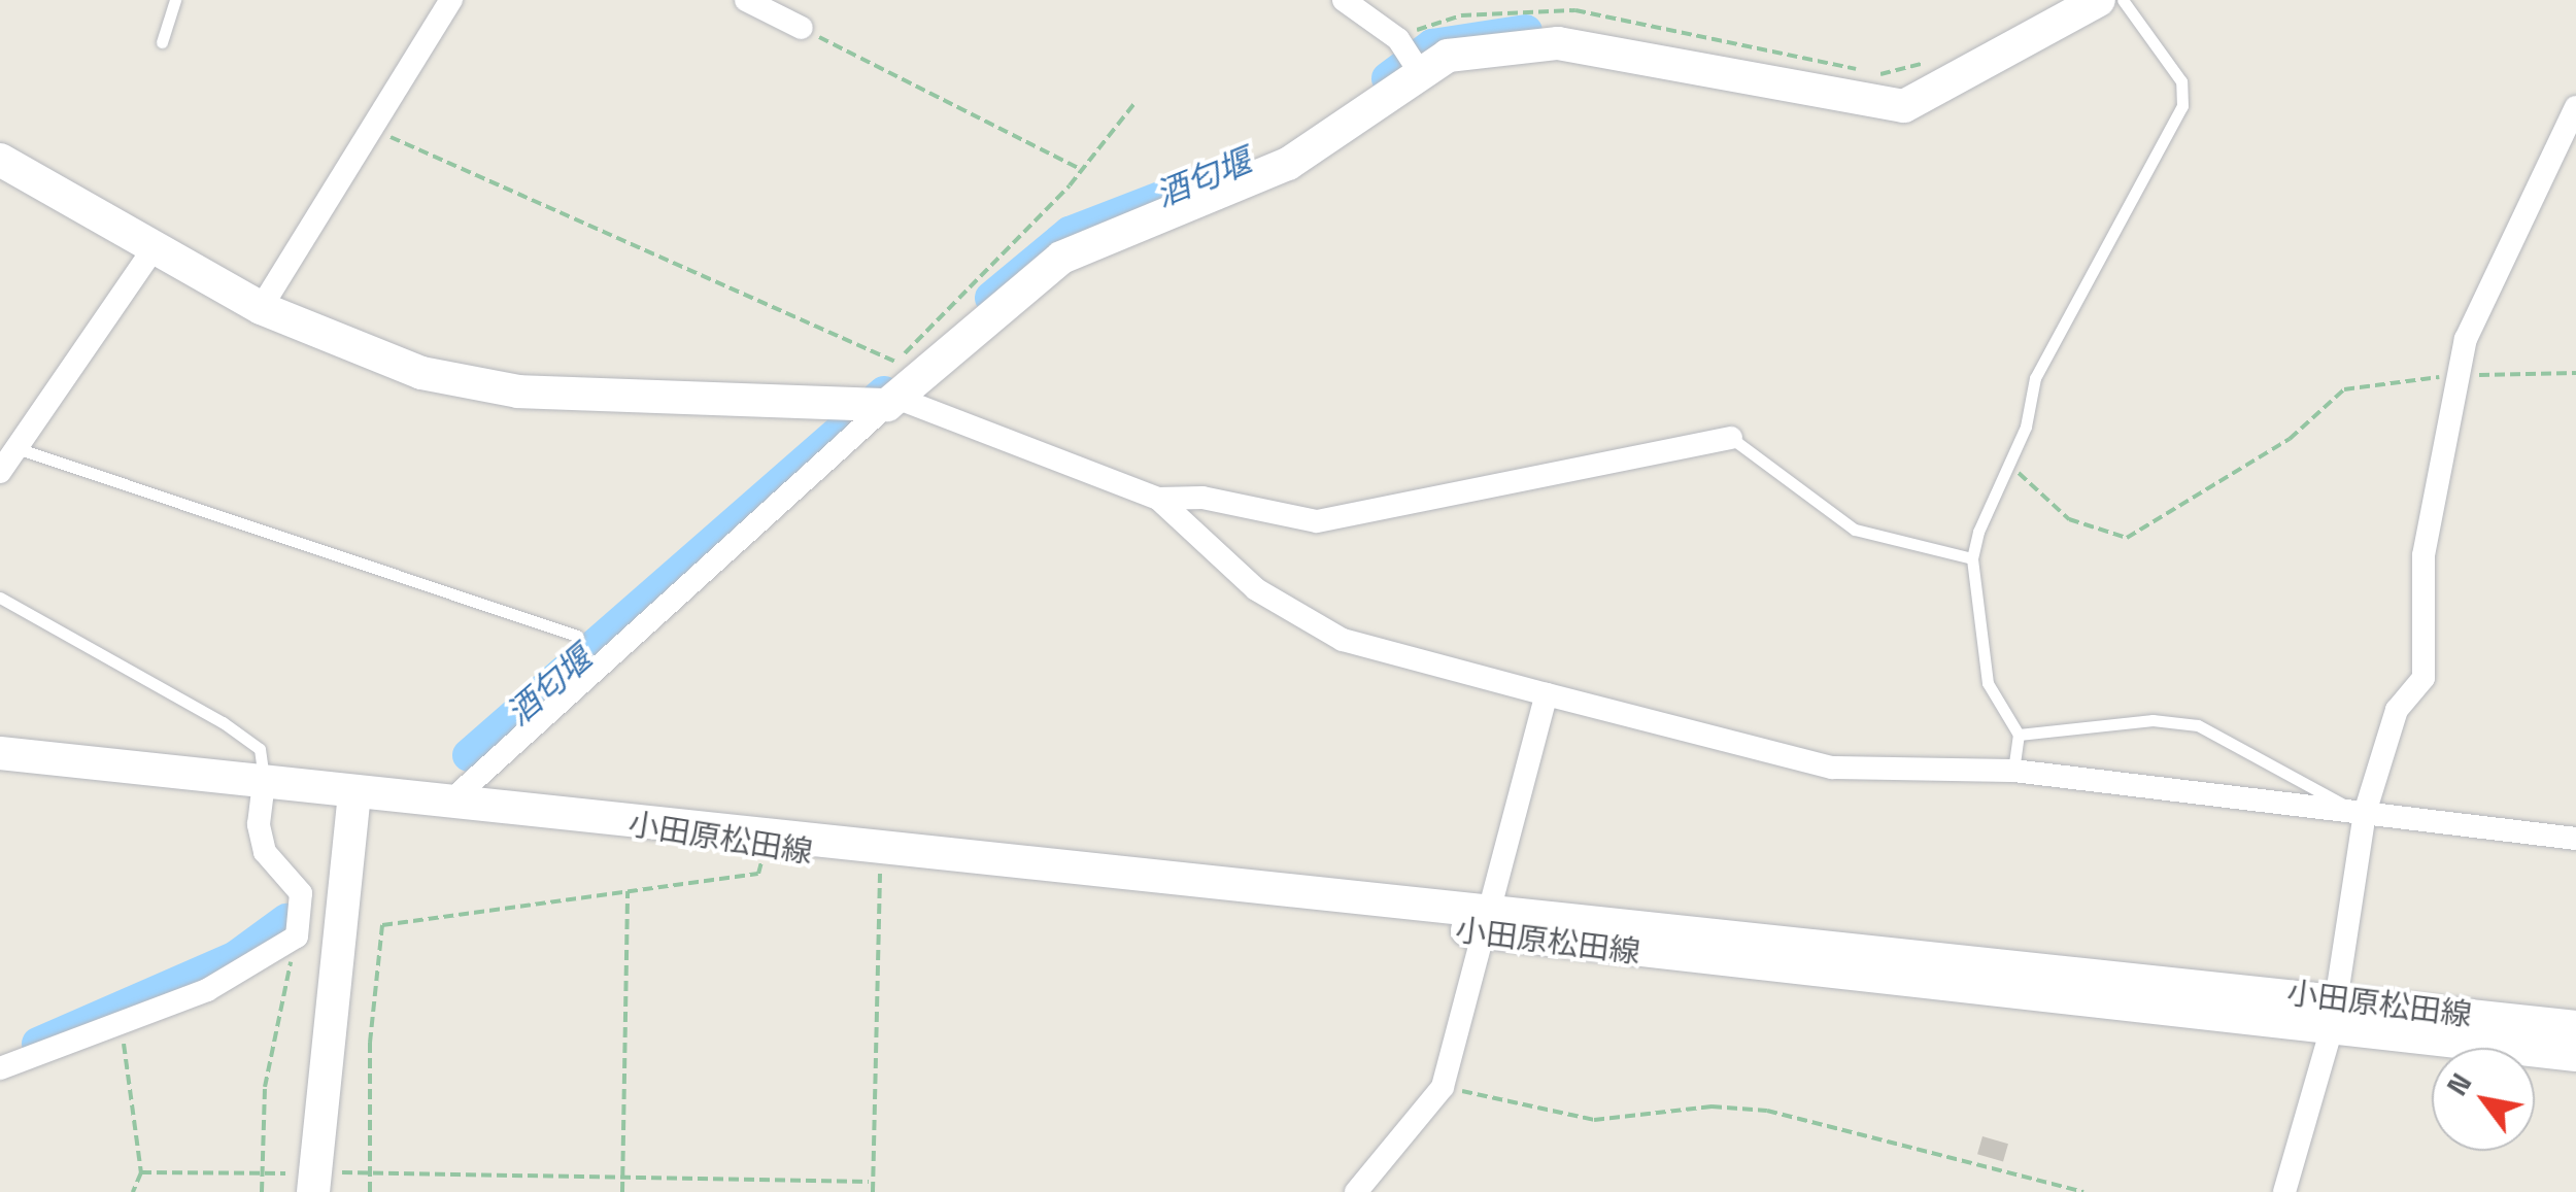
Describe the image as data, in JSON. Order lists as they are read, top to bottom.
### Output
{
  "streets": {
    "main road": ["小田原松田線"]
  },
  "water": ["酒匂堰"],
  "north": "top left"
}
